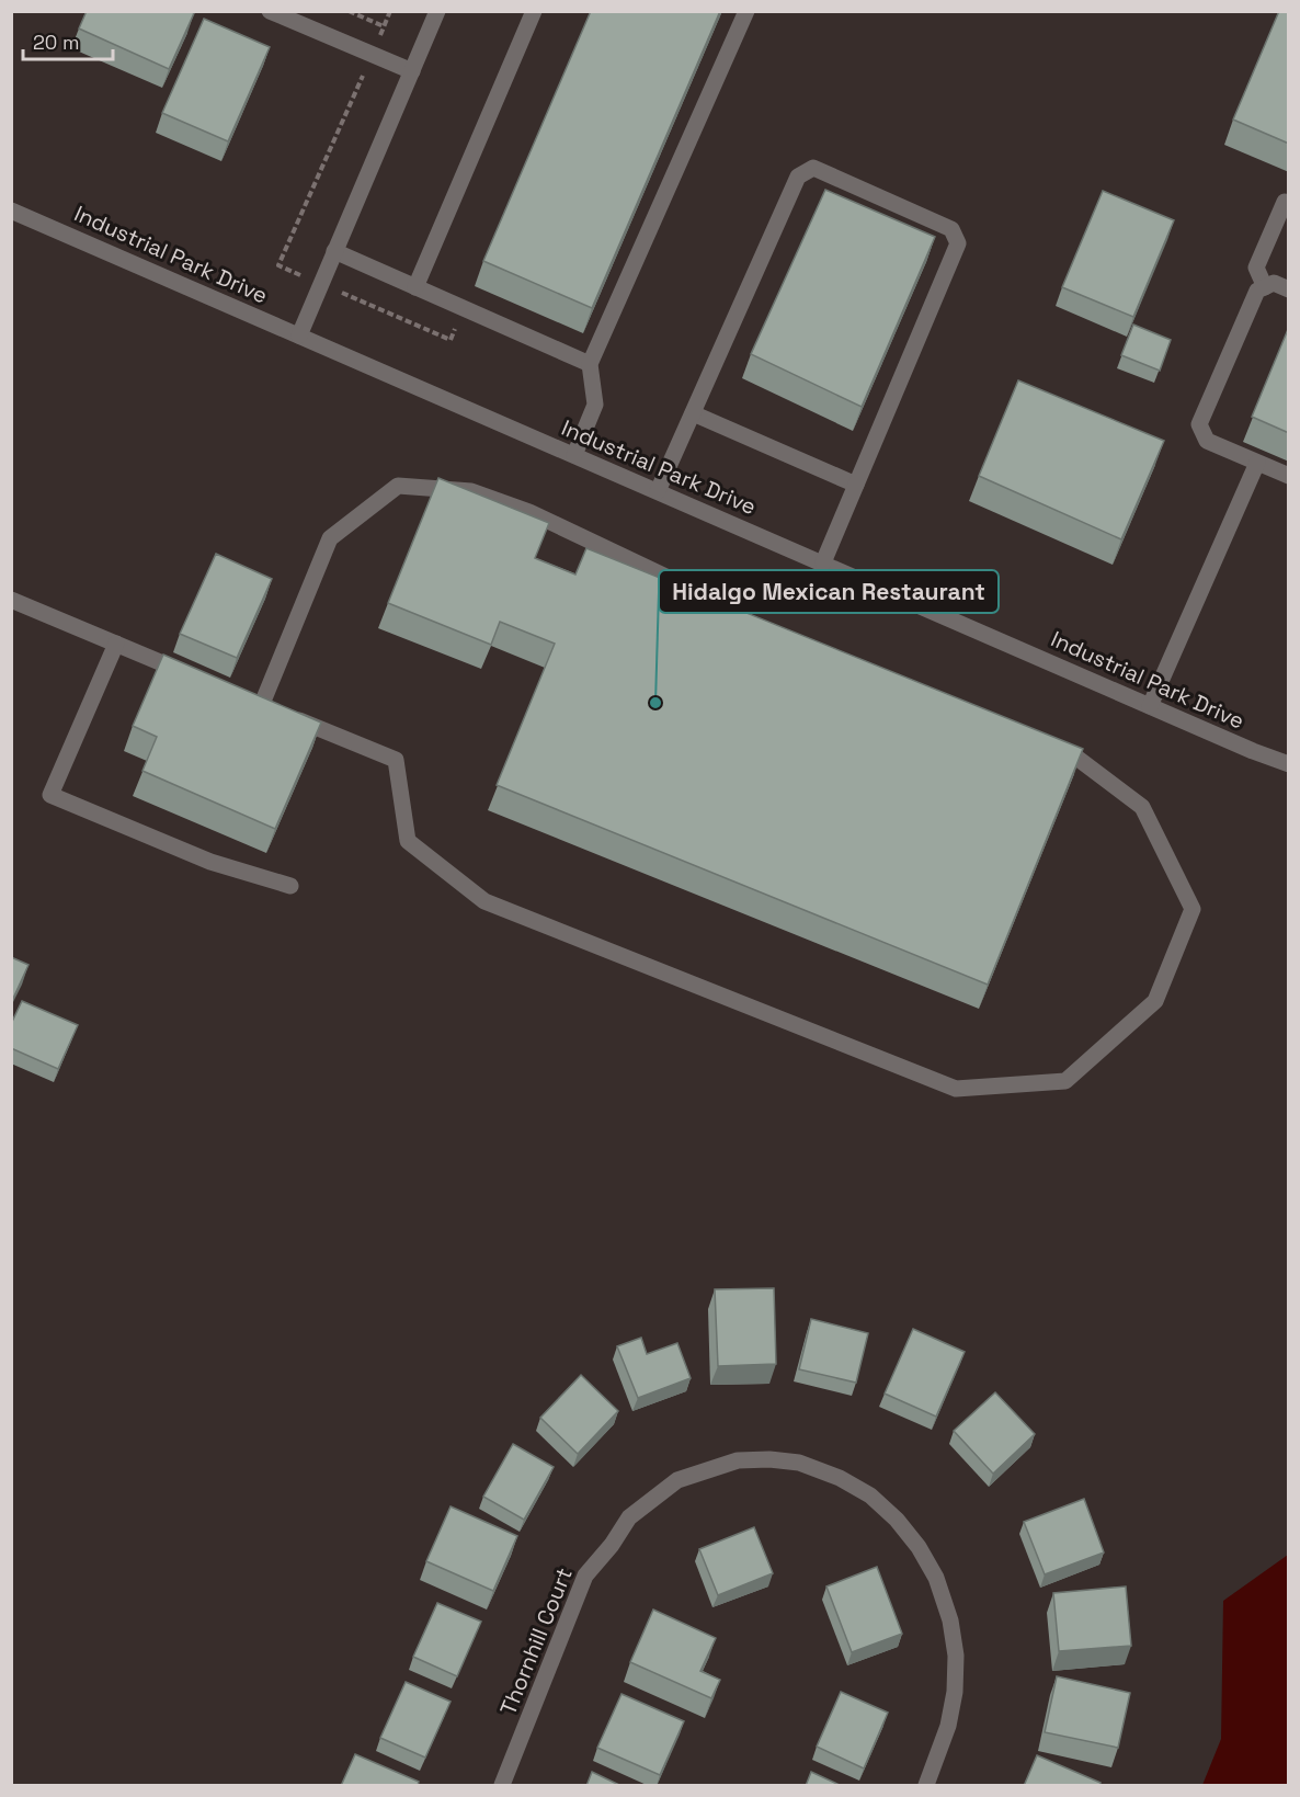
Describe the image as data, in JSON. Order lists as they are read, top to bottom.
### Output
{
  "streets": {
    "street": ["Industrial Park Drive", "Thornhill Court"]
  },
  "places": ["Hidalgo Mexican Restaurant"],
  "scale_bar": "20 m"
}
